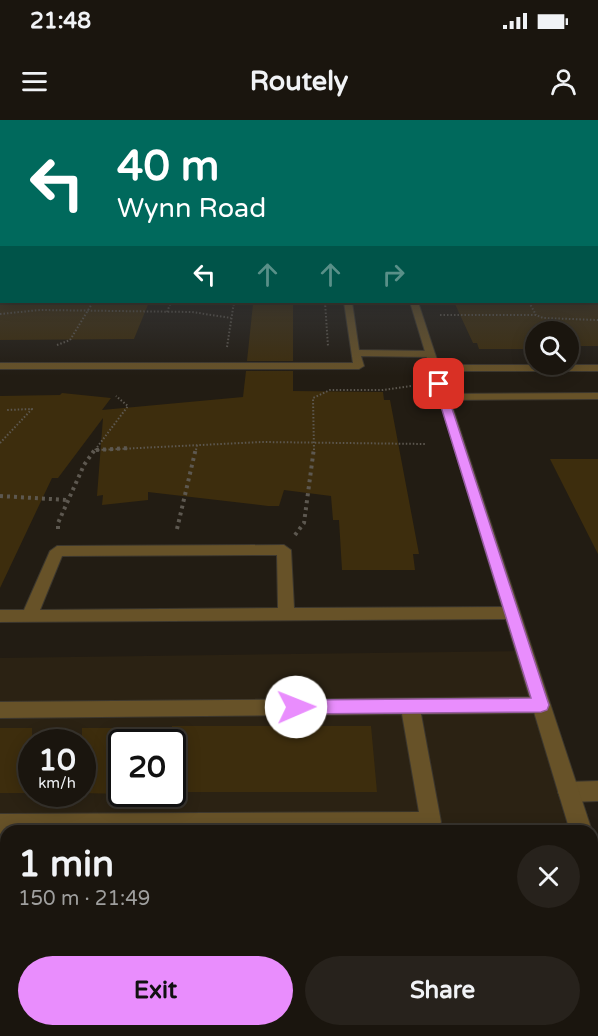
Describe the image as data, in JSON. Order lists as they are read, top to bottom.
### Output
{
  "page": {
    "status": "21:48",
    "header": "Routely",
    "turn": ["40 m", "Wynn Road"],
    "speed": "10 km/h",
    "limit": "20",
    "heading": ["1 min", "150 m · 21:49"],
    "buttons": ["Exit", "Share"]
  }
}
